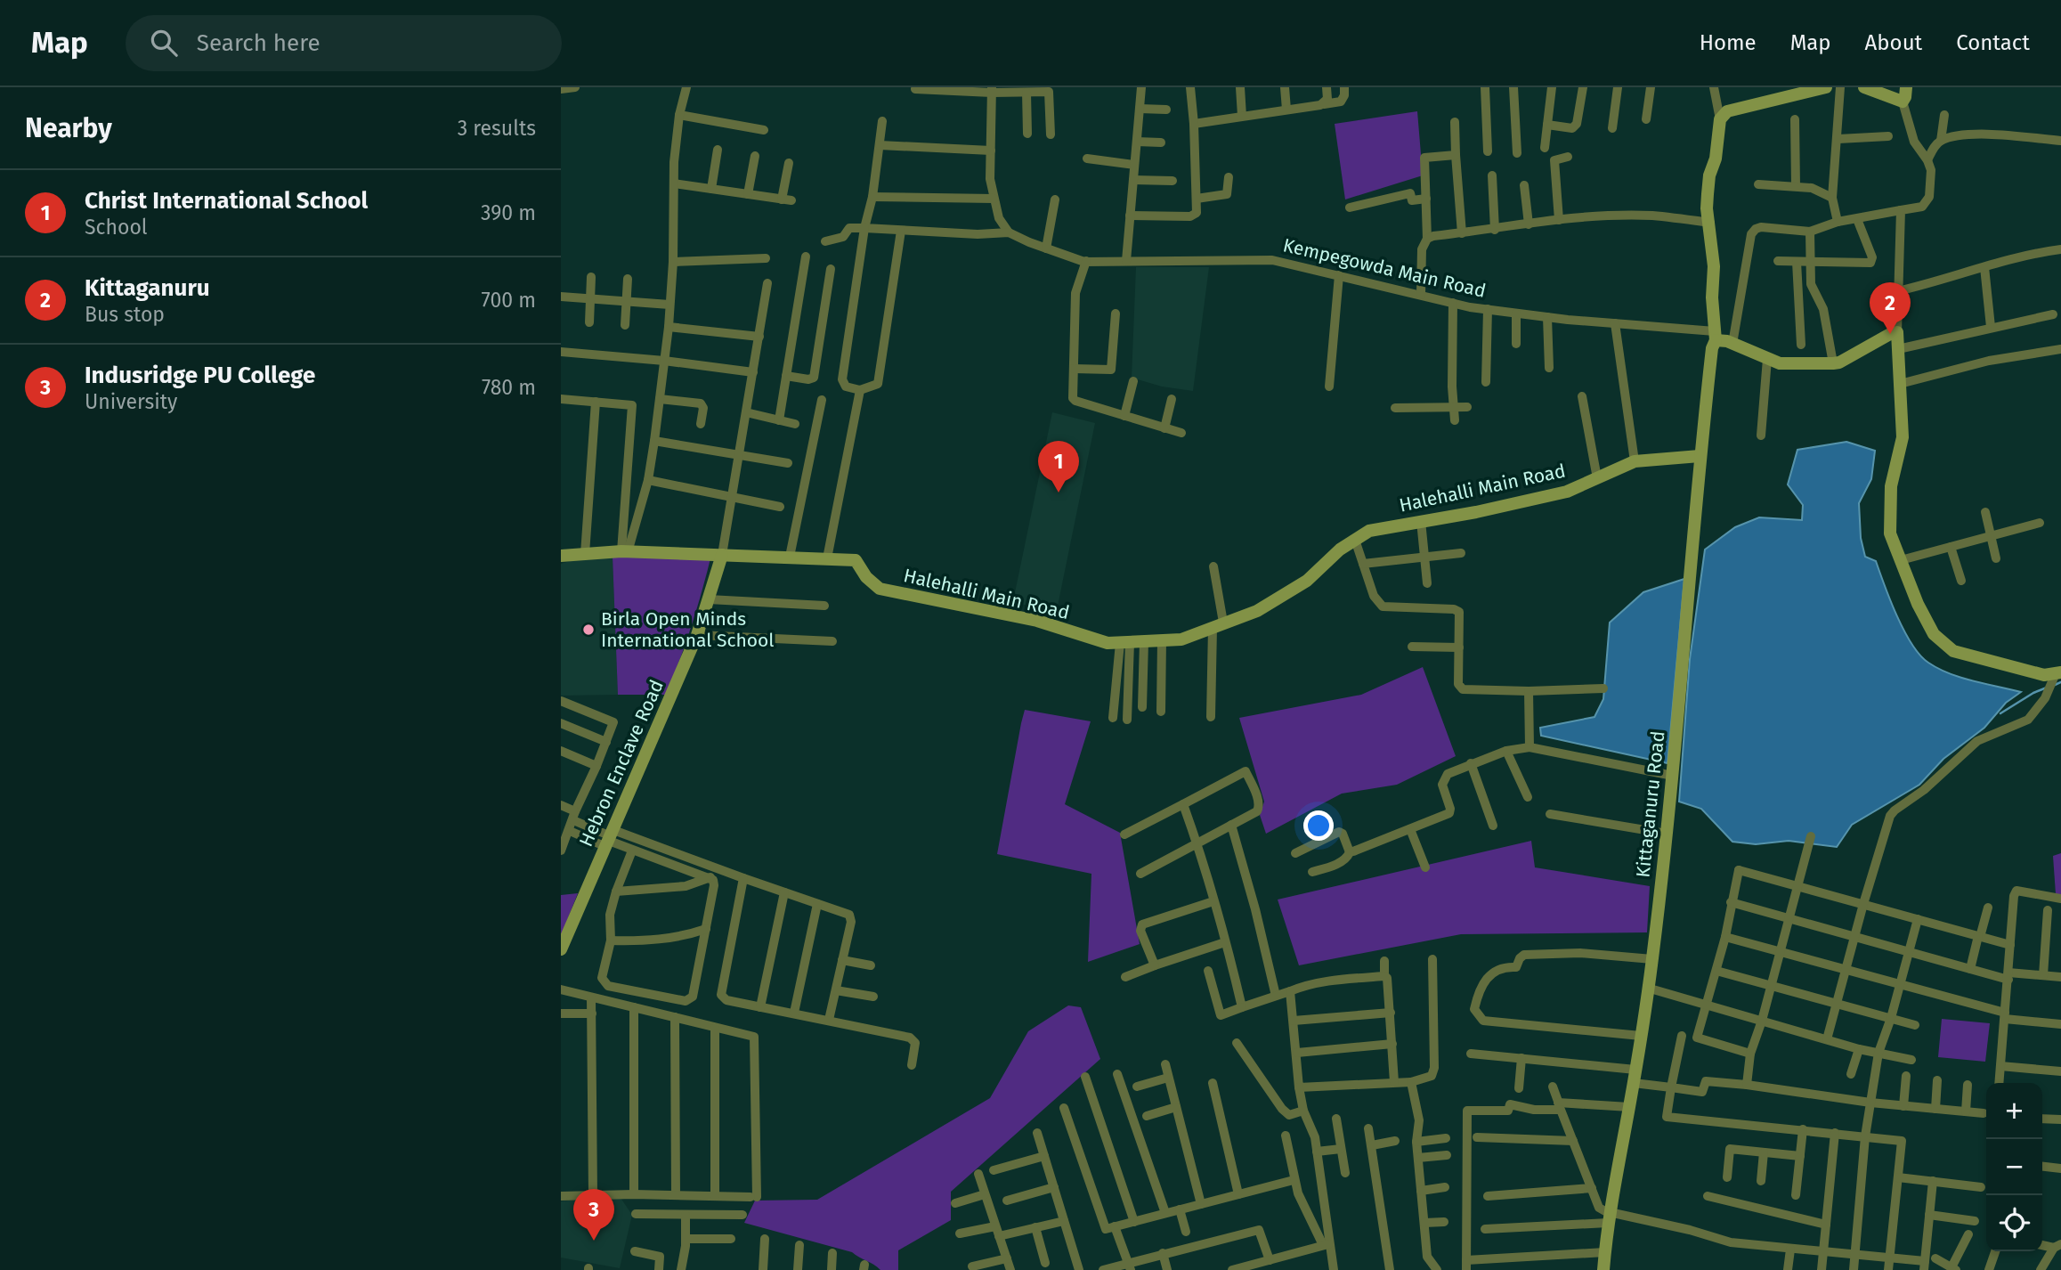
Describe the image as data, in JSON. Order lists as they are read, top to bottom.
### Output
{
  "streets": {
    "street": [
      "Kempegowda Main Road",
      "Halehalli Main Road",
      "Hebron Enclave Road",
      "Kittaganuru Road"
    ]
  },
  "crossings": [
    ["Kempegowda Main Road", "Kittaganuru Road"],
    ["Halehalli Main Road", "Hebron Enclave Road"],
    ["Halehalli Main Road", "Kittaganuru Road"]
  ],
  "places": ["Birla Open Minds International School"],
  "page": {
    "header": "Map",
    "search": "Search here",
    "nav": [
      "Home",
      "Map",
      "About",
      "Contact"
    ],
    "heading": ["Nearby", "3 results"],
    "list": [
      {
        "mark": "1",
        "name": "Christ International School",
        "note": "School",
        "value": "390 m"
      },
      {
        "mark": "2",
        "name": "Kittaganuru",
        "note": "Bus stop",
        "value": "700 m"
      },
      {
        "mark": "3",
        "name": "Indusridge PU College",
        "note": "University",
        "value": "780 m"
      }
    ],
    "pins": ["2", "1", "3"],
    "map_buttons": ["+", "−"]
  }
}
